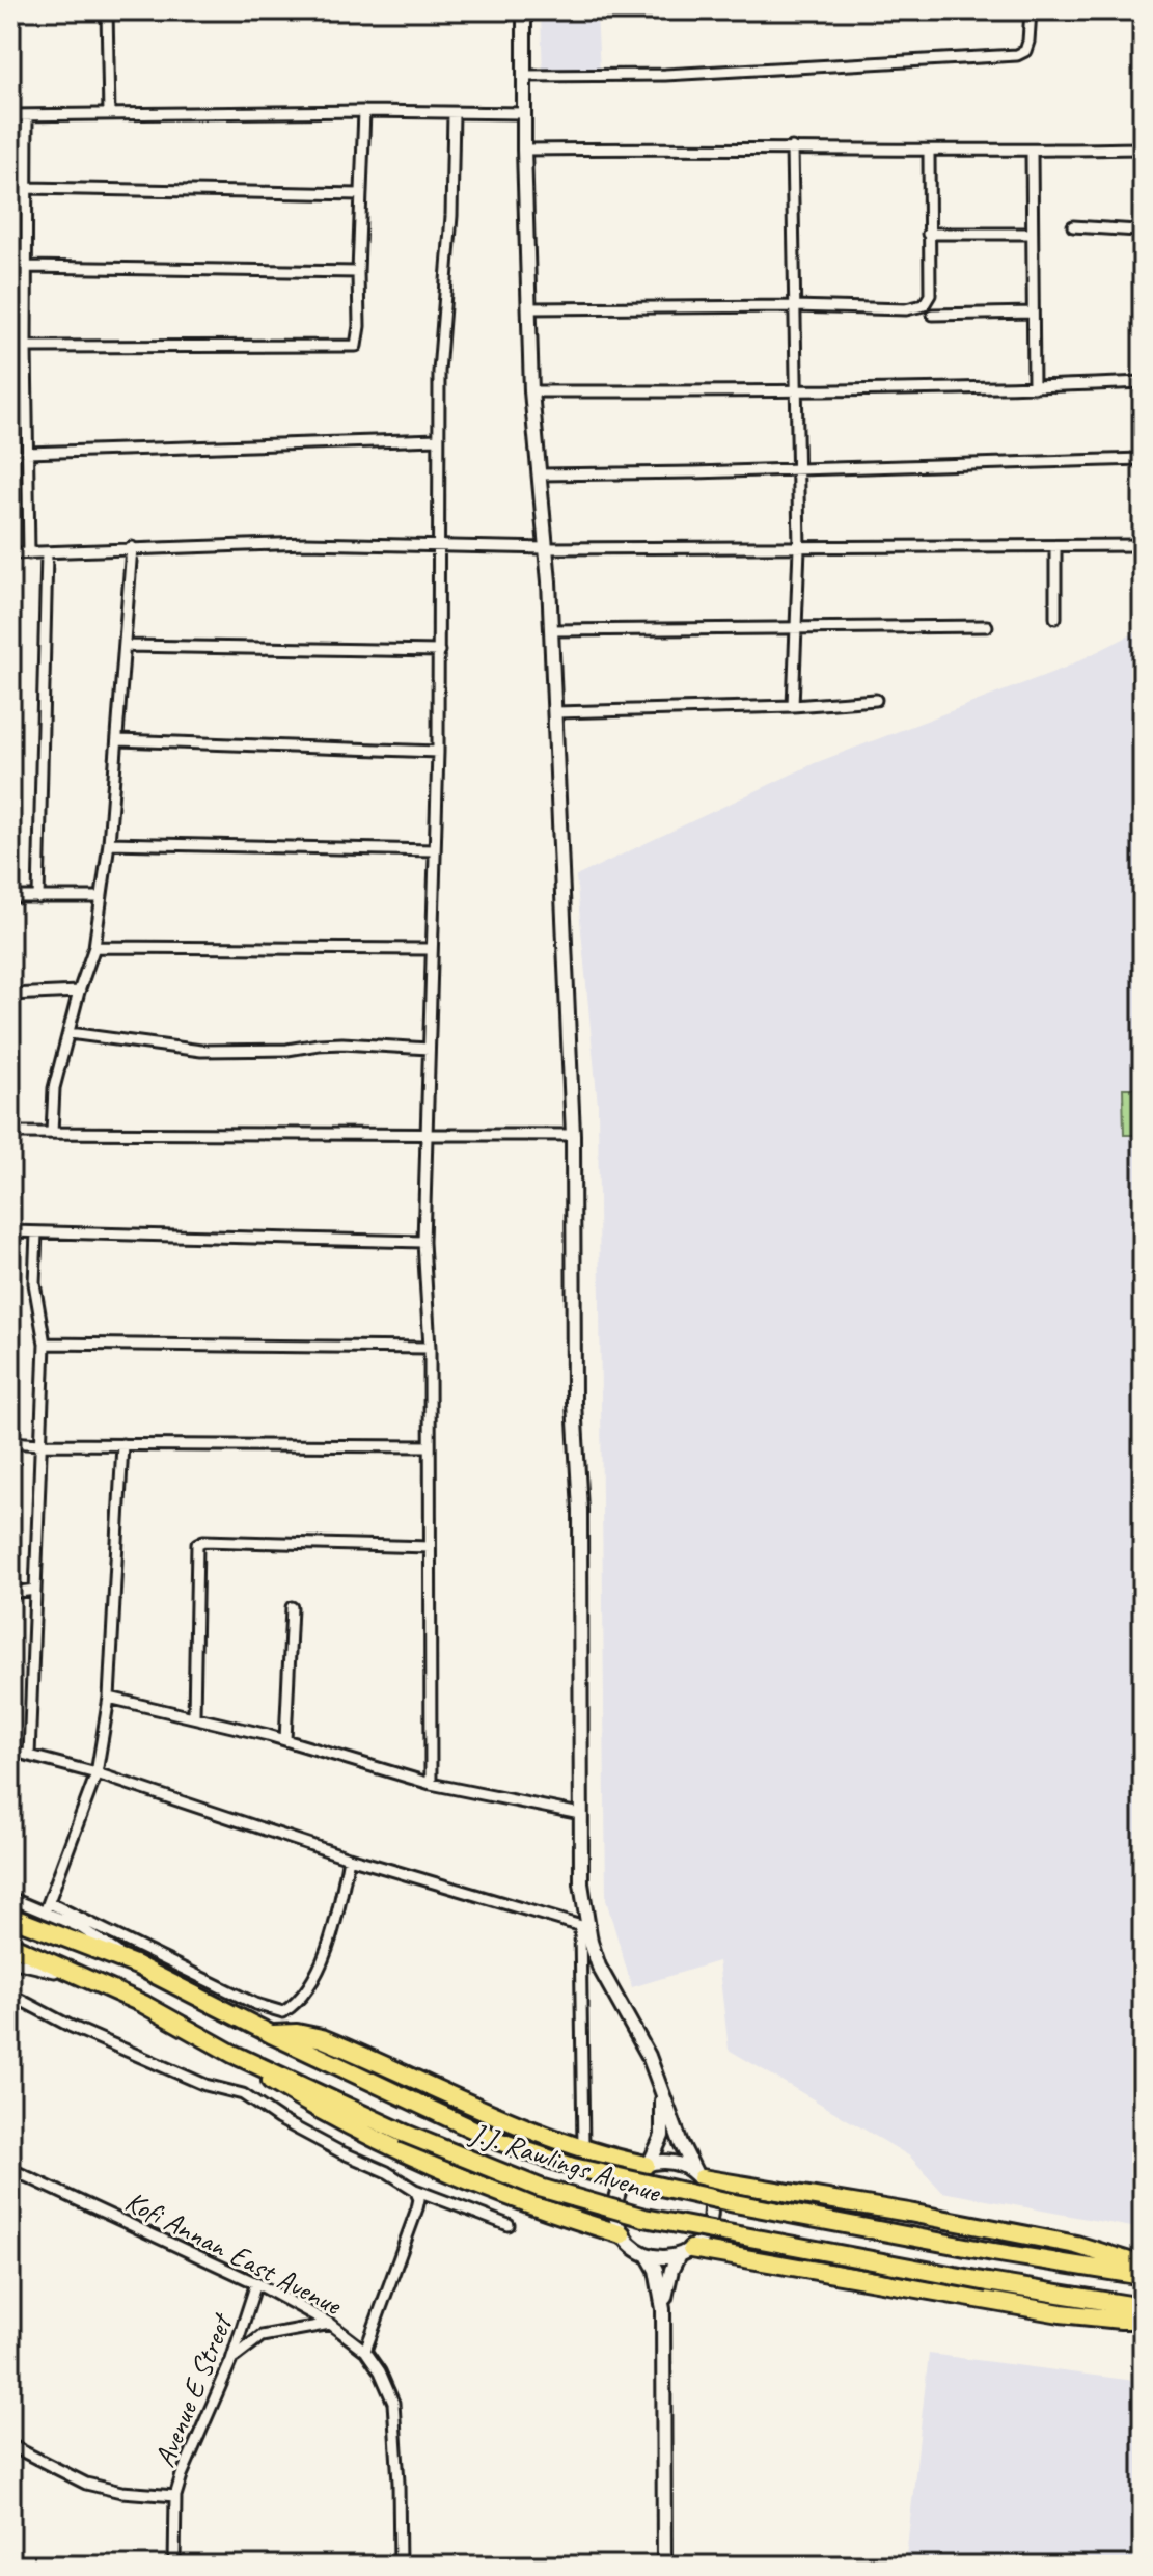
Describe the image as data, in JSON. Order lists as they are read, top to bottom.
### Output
{
  "streets": {
    "highway": ["J.J. Rawlings Avenue"],
    "street": ["Kofi Annan East Avenue", "Avenue E Street"]
  },
  "crossings": [
    ["Kofi Annan East Avenue", "Avenue E Street"]
  ]
}
